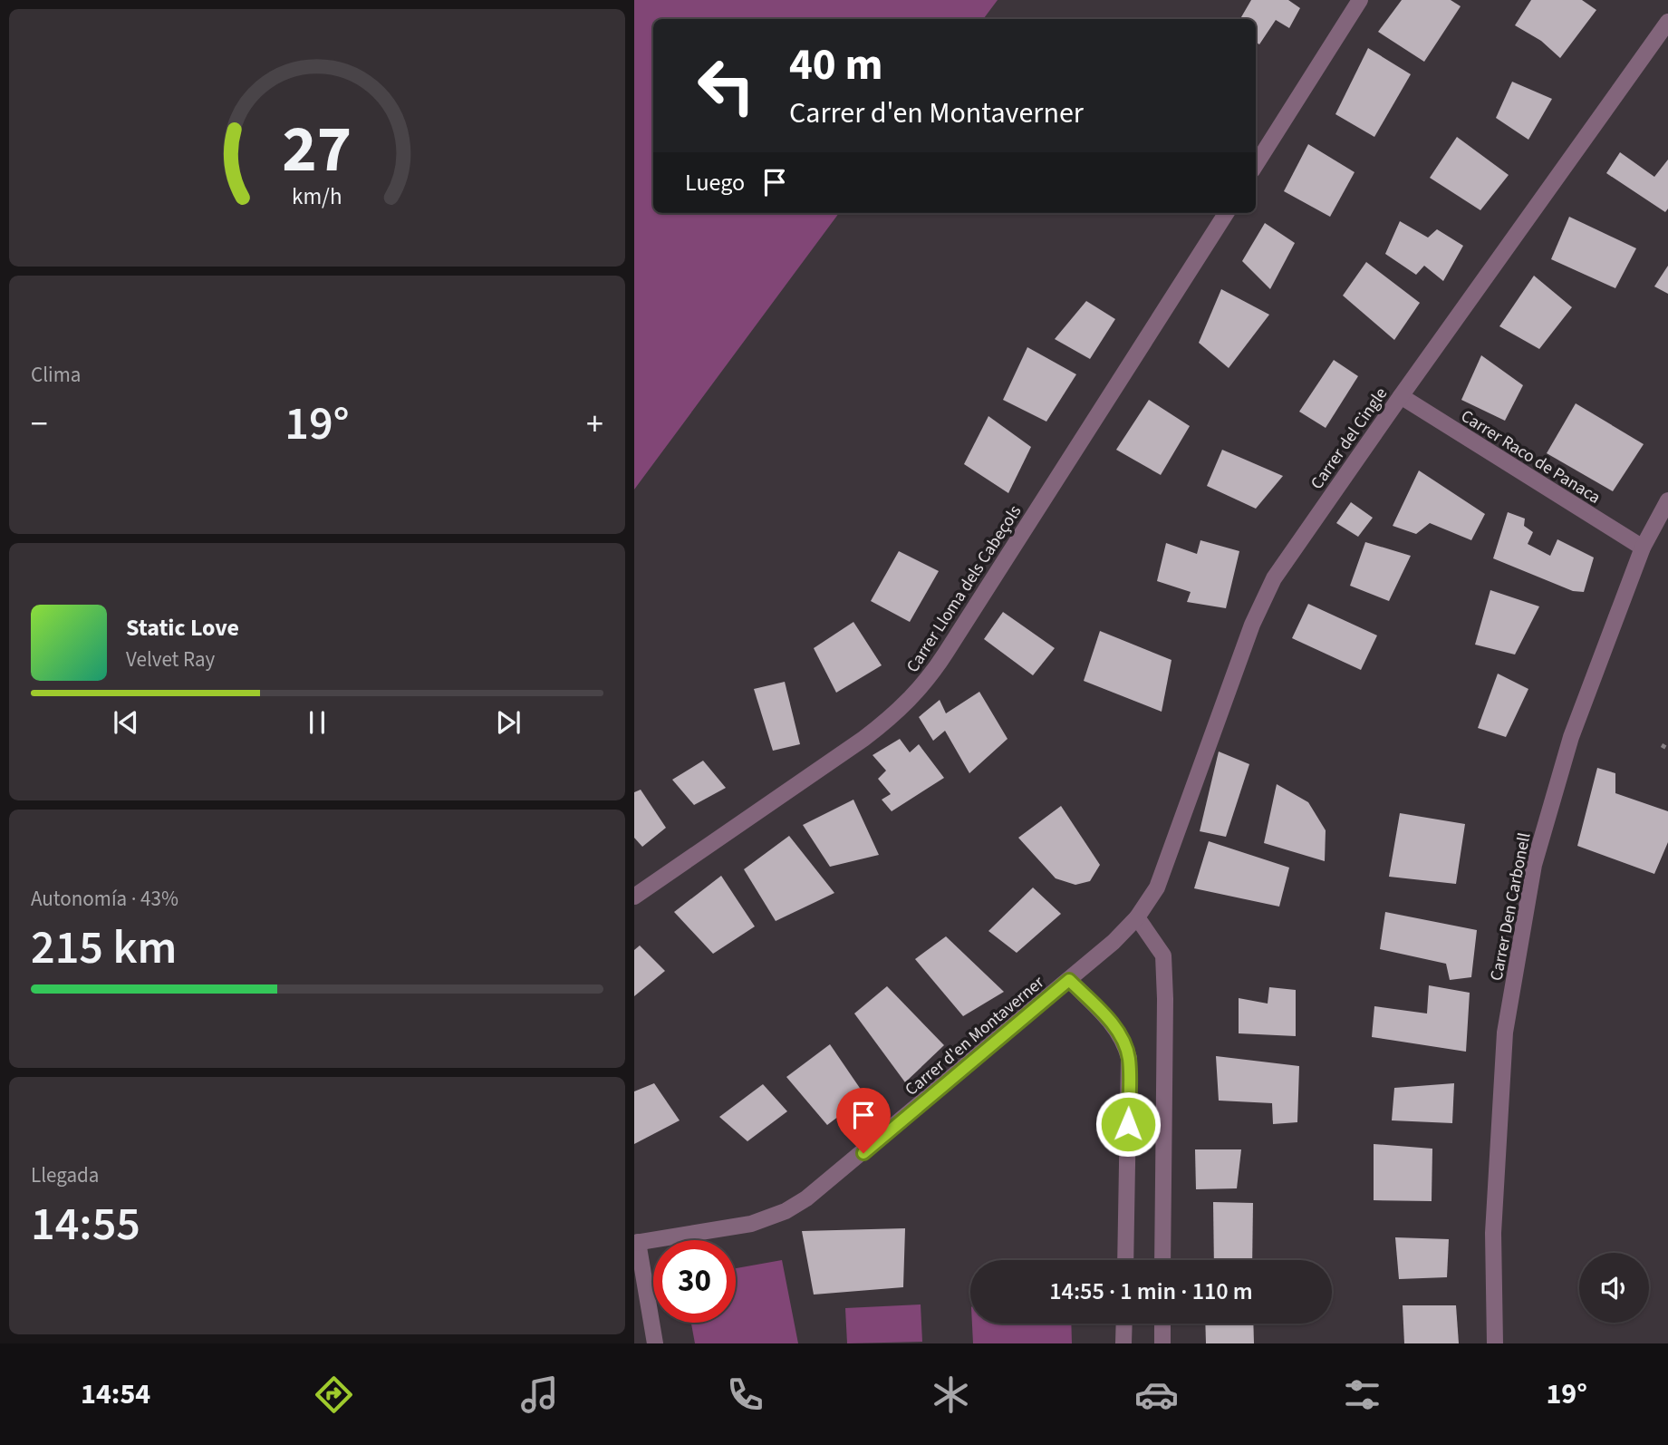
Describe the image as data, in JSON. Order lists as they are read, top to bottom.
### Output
{
  "streets": {
    "street": [
      "Carrer del Cingle",
      "Carrer Raco de Panaca",
      "Carrer Lloma dels Cabeçols",
      "Carrer Den Carbonell",
      "Carrer d'en Montaverner"
    ]
  },
  "crossings": [
    ["Carrer del Cingle", "Carrer Raco de Panaca"],
    ["Carrer del Cingle", "Carrer d'en Montaverner"],
    ["Carrer Raco de Panaca", "Carrer Den Carbonell"]
  ],
  "page": {
    "turn": ["40 m", "Carrer d'en Montaverner"],
    "then": "Luego",
    "tile": [
      "Clima",
      ["Autonomía · 43%", "215 km"],
      ["Llegada", "14:55"]
    ],
    "heat": ["−", "19°", "+"],
    "song": ["Static Love", "Velvet Ray"],
    "limit": "30",
    "trip": "14:55 · 1 min · 110 m",
    "tabs": ["14:54", "19°"],
    "gauge": ["27", "km/h"]
  }
}
